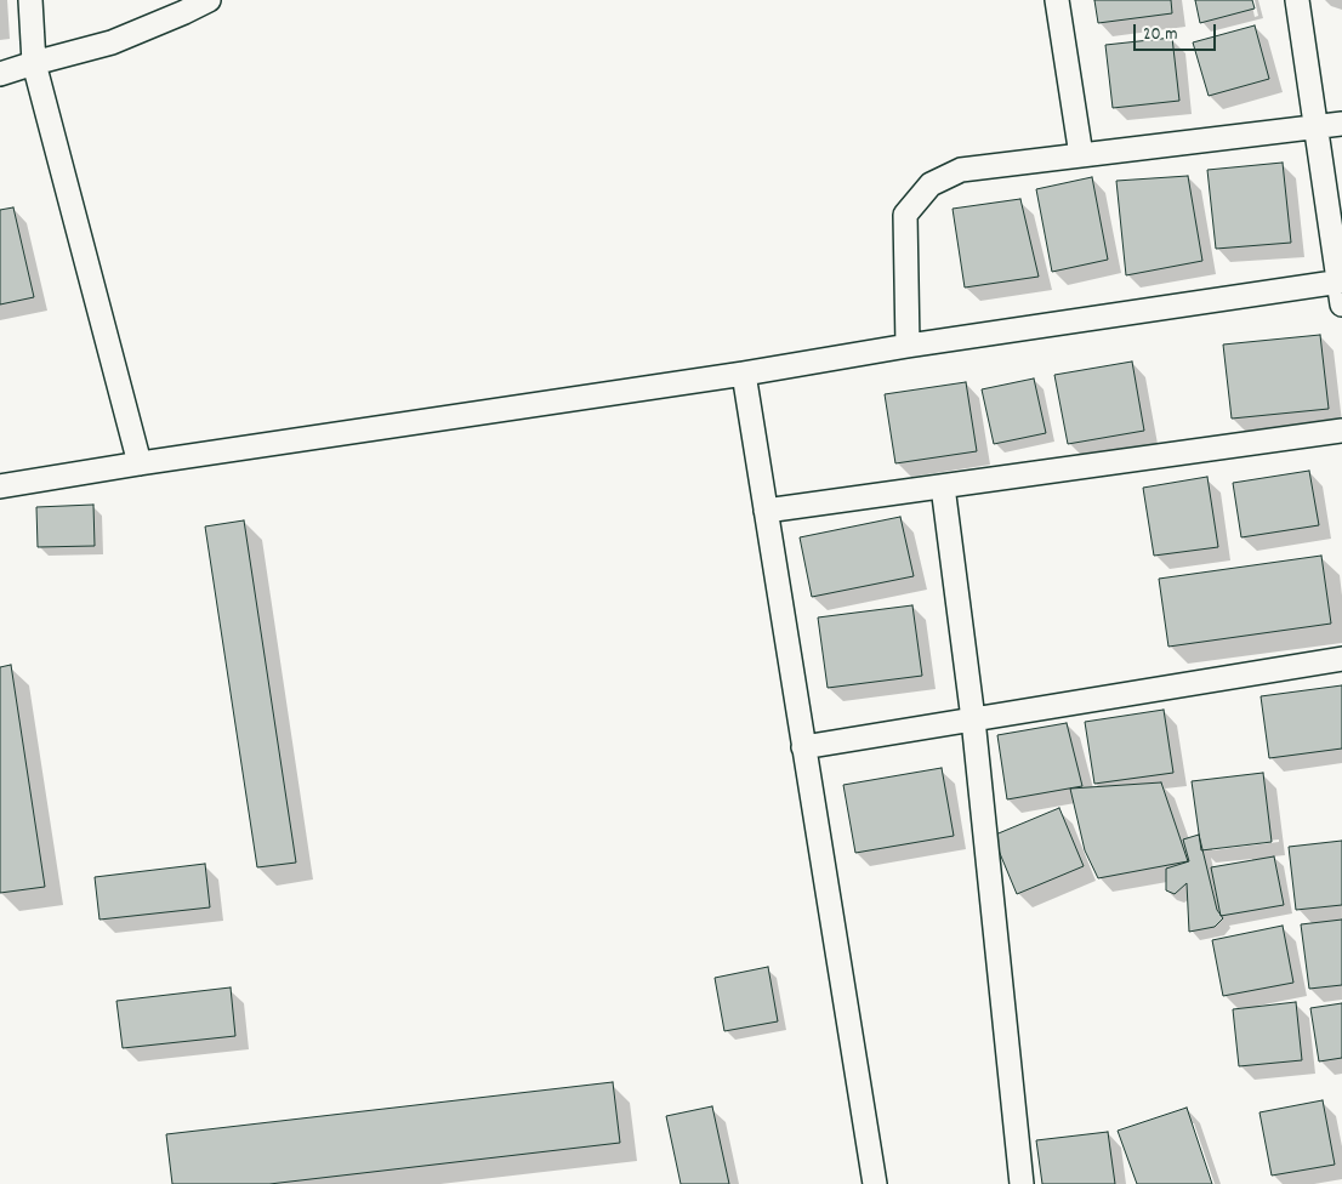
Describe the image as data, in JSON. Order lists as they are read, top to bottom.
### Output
{
  "scale_bar": "20 m"
}
